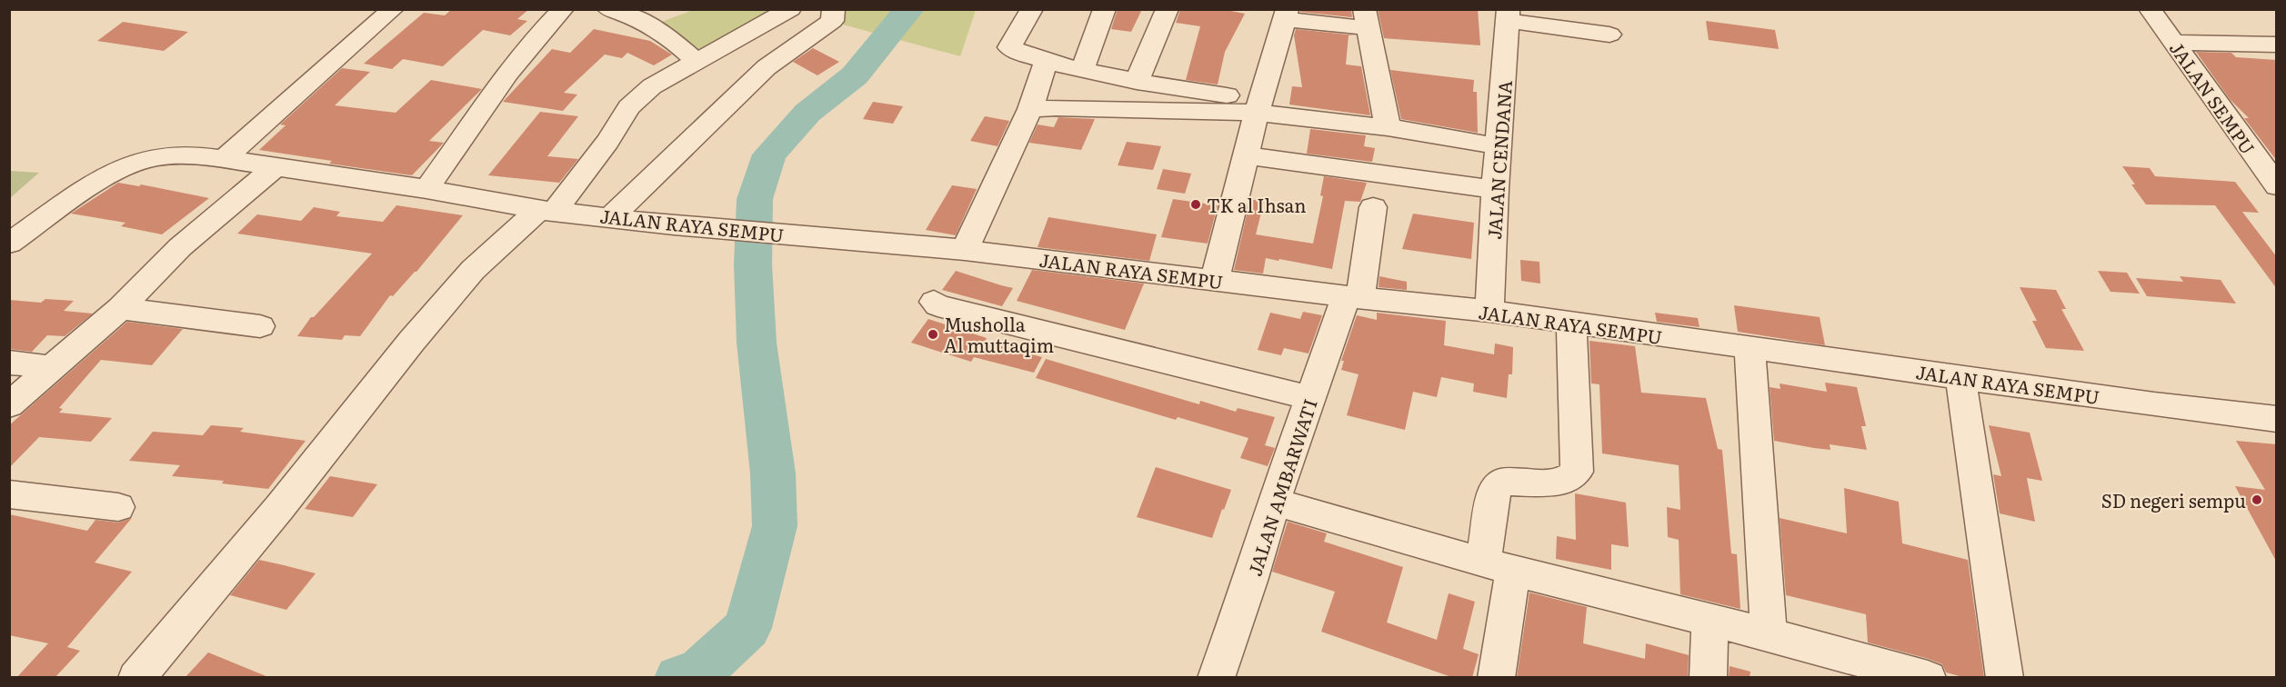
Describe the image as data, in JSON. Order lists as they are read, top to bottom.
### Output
{
  "streets": {
    "street": [
      "JALAN SEMPU",
      "JALAN CENDANA",
      "JALAN RAYA SEMPU",
      "JALAN AMBARWATI"
    ]
  },
  "crossings": [
    ["JALAN CENDANA", "JALAN RAYA SEMPU"],
    ["JALAN RAYA SEMPU", "JALAN AMBARWATI"]
  ],
  "places": ["TK al Ihsan", "Musholla Al muttaqim", "SD negeri sempu"]
}
